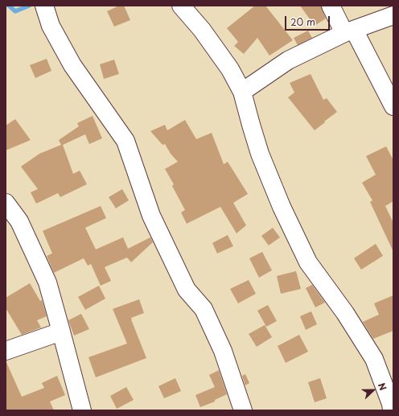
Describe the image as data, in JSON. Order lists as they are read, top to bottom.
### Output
{
  "scale_bar": "20 m",
  "north": "right"
}
